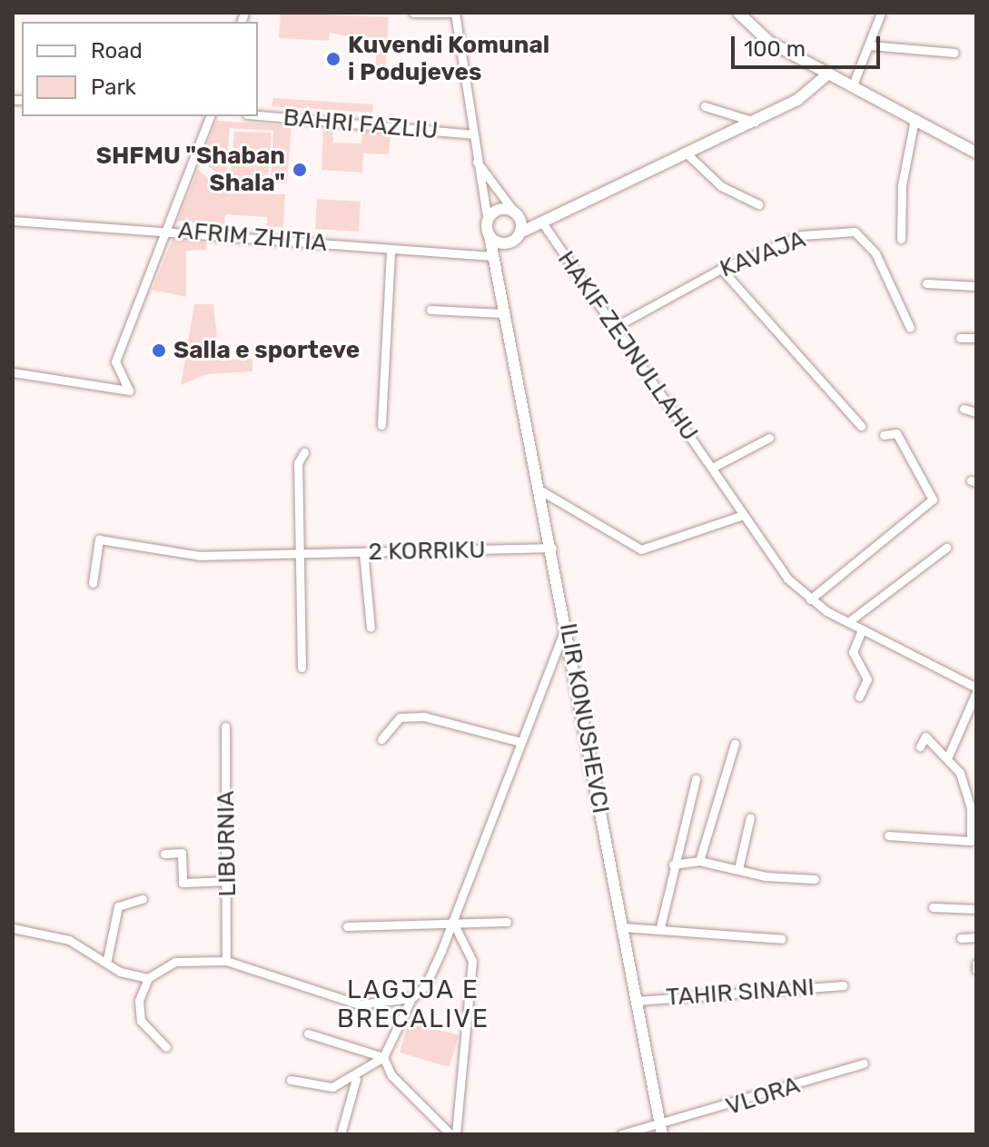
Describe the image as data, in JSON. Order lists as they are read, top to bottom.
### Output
{
  "streets": {
    "street": [
      "BAHRI FAZLIU",
      "AFRIM ZHITIA",
      "KAVAJA",
      "HAKIF ZEJNULLAHU",
      "2 KORRIKU",
      "ILIR KONUSHEVCI",
      "LIBURNIA",
      "TAHIR SINANI",
      "VLORA"
    ]
  },
  "crossings": [
    ["AFRIM ZHITIA", "ILIR KONUSHEVCI"],
    ["KAVAJA", "HAKIF ZEJNULLAHU"],
    ["2 KORRIKU", "ILIR KONUSHEVCI"],
    ["ILIR KONUSHEVCI", "TAHIR SINANI"],
    ["ILIR KONUSHEVCI", "VLORA"]
  ],
  "districts": ["LAGJJA E BRECALIVE"],
  "places": ["Kuvendi Komunal i Podujeves", "SHFMU \"Shaban Shala\"", "Salla e sporteve"],
  "legend": ["Road", "Park"],
  "scale_bar": "100 m"
}
